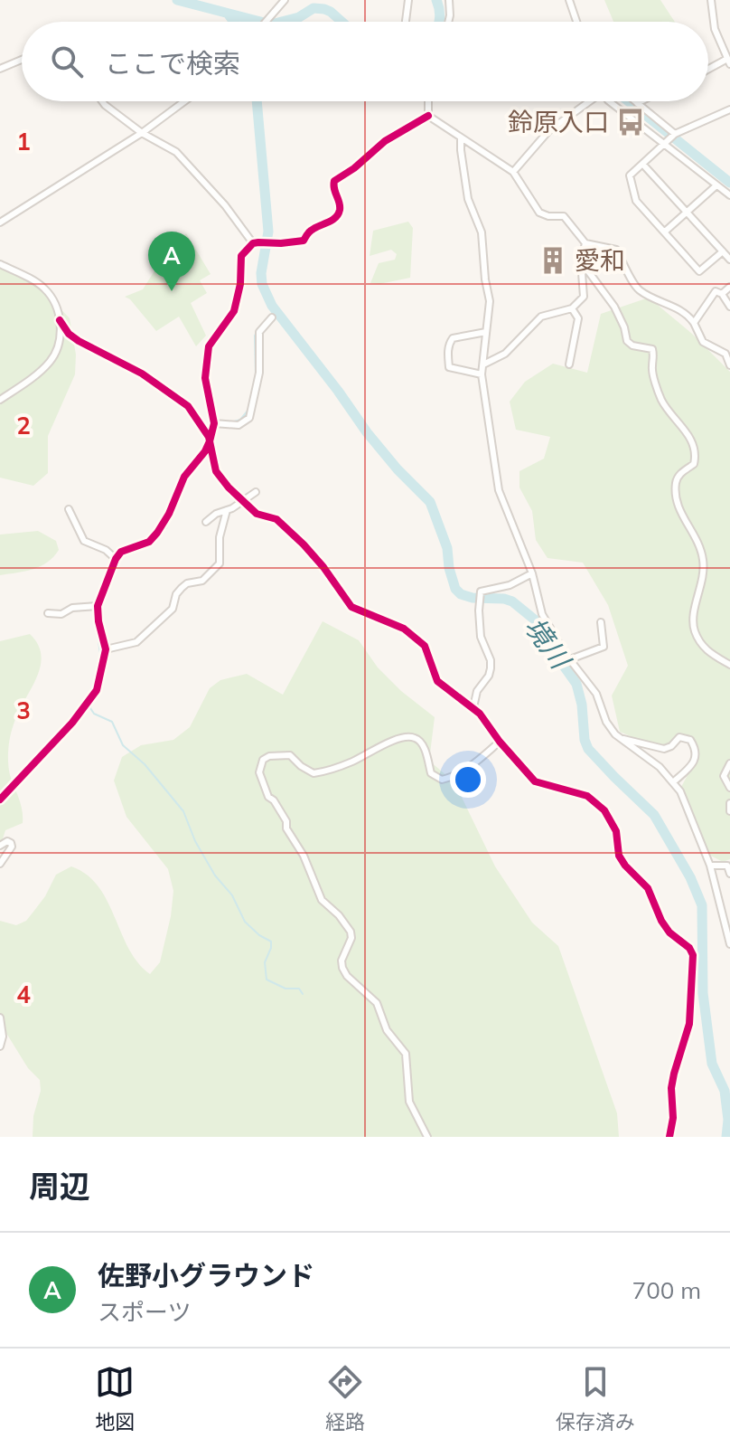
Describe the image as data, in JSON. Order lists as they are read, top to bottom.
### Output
{
  "water": ["境川"],
  "places": {
    "bus stop": ["鈴原入口"],
    "building": ["愛和"]
  },
  "page": {
    "search": "ここで検索",
    "pins": "A",
    "heading": "周辺",
    "list": [
      {
        "mark": "A",
        "name": "佐野小グラウンド",
        "note": "スポーツ",
        "value": "700 m"
      }
    ],
    "nav": ["地図", "経路", "保存済み"]
  },
  "grid": {
    "rows": [
      "1",
      "2",
      "3",
      "4"
    ]
  }
}
